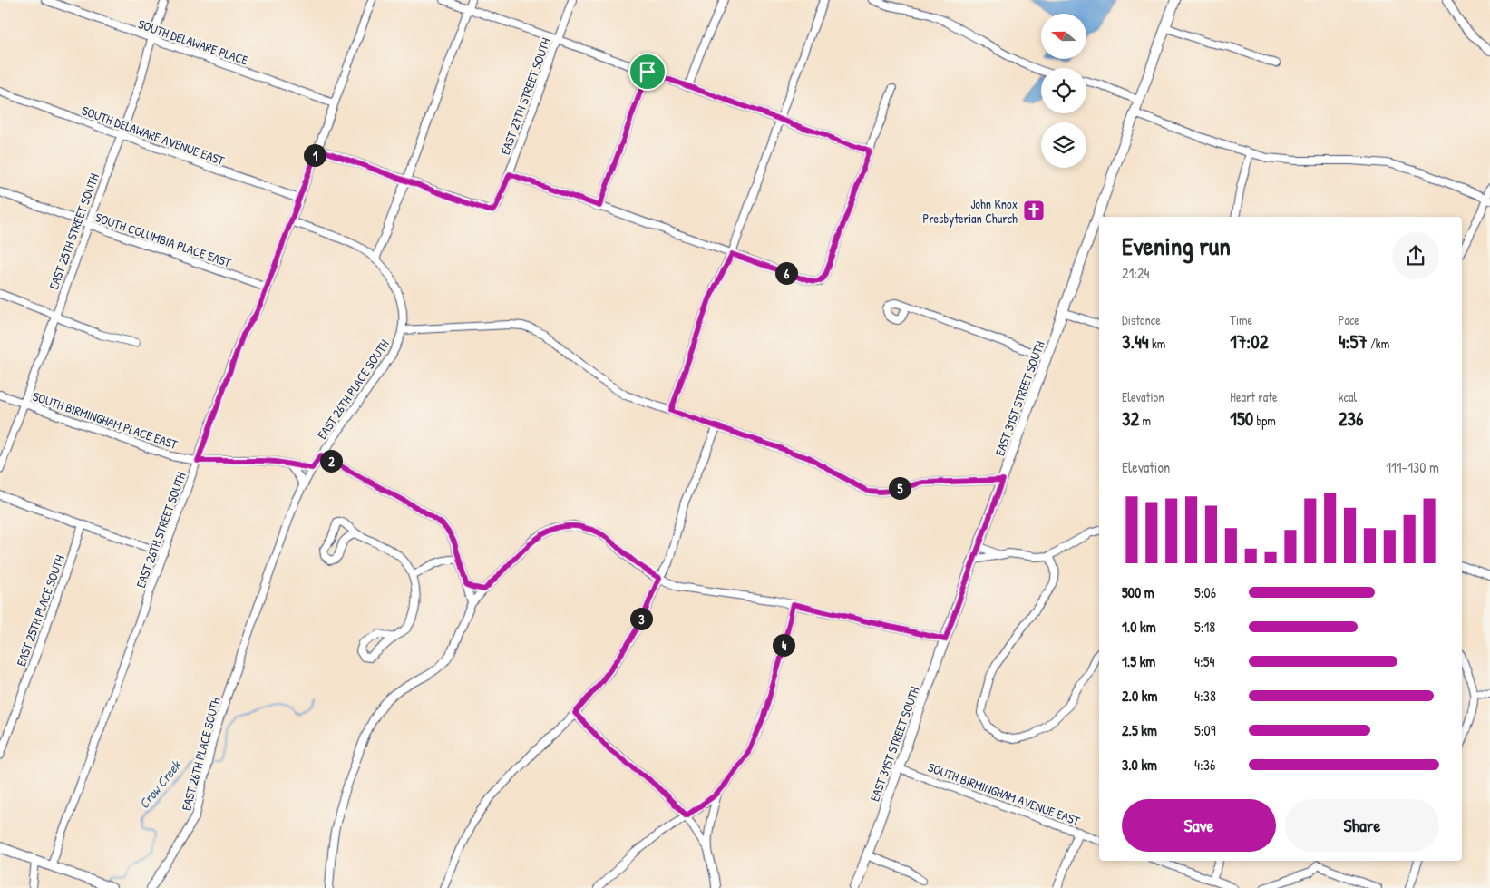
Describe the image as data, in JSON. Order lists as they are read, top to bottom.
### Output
{
  "streets": {
    "main road": ["EAST 31ST STREET SOUTH"],
    "street": [
      "SOUTH DELAWARE PLACE",
      "EAST 27TH STREET SOUTH",
      "SOUTH DELAWARE AVENUE EAST",
      "EAST 25TH STREET SOUTH",
      "SOUTH COLUMBIA PLACE EAST",
      "EAST 26TH PLACE SOUTH",
      "SOUTH BIRMINGHAM PLACE EAST",
      "EAST 26TH STREET SOUTH",
      "EAST 25TH PLACE SOUTH",
      "SOUTH BIRMINGHAM AVENUE EAST"
    ]
  },
  "crossings": [
    ["SOUTH DELAWARE PLACE", "EAST 25TH STREET SOUTH"],
    ["SOUTH DELAWARE PLACE", "EAST 26TH STREET SOUTH"],
    ["SOUTH DELAWARE AVENUE EAST", "EAST 25TH STREET SOUTH"],
    ["SOUTH DELAWARE AVENUE EAST", "EAST 26TH STREET SOUTH"],
    ["EAST 25TH STREET SOUTH", "SOUTH COLUMBIA PLACE EAST"],
    ["EAST 25TH STREET SOUTH", "SOUTH BIRMINGHAM PLACE EAST"],
    ["SOUTH COLUMBIA PLACE EAST", "EAST 26TH STREET SOUTH"],
    ["EAST 26TH PLACE SOUTH", "SOUTH BIRMINGHAM PLACE EAST"],
    ["EAST 26TH PLACE SOUTH", "EAST 26TH STREET SOUTH"],
    ["EAST 31ST STREET SOUTH", "SOUTH BIRMINGHAM AVENUE EAST"],
    ["SOUTH BIRMINGHAM PLACE EAST", "EAST 26TH STREET SOUTH"]
  ],
  "water": ["Crow Creek"],
  "places": {
    "church": ["John Knox Presbyterian Church"]
  },
  "north": "left",
  "page": {
    "pins": [
      "1",
      "6",
      "2",
      "5",
      "3",
      "4"
    ],
    "heading": ["Evening run", "21:24"],
    "stats": [
      ["Distance", "3.44 km"],
      ["Time", "17:02"],
      ["Pace", "4:57 /km"],
      ["Elevation", "32 m"],
      ["Heart rate", "150 bpm"],
      ["kcal", "236"]
    ],
    "chart": ["Elevation", "111–130 m"],
    "list": [
      {
        "name": "500 m",
        "note": "5:06"
      },
      {
        "name": "1.0 km",
        "note": "5:18"
      },
      {
        "name": "1.5 km",
        "note": "4:54"
      },
      {
        "name": "2.0 km",
        "note": "4:38"
      },
      {
        "name": "2.5 km",
        "note": "5:09"
      },
      {
        "name": "3.0 km",
        "note": "4:36"
      }
    ],
    "buttons": ["Save", "Share"]
  }
}
